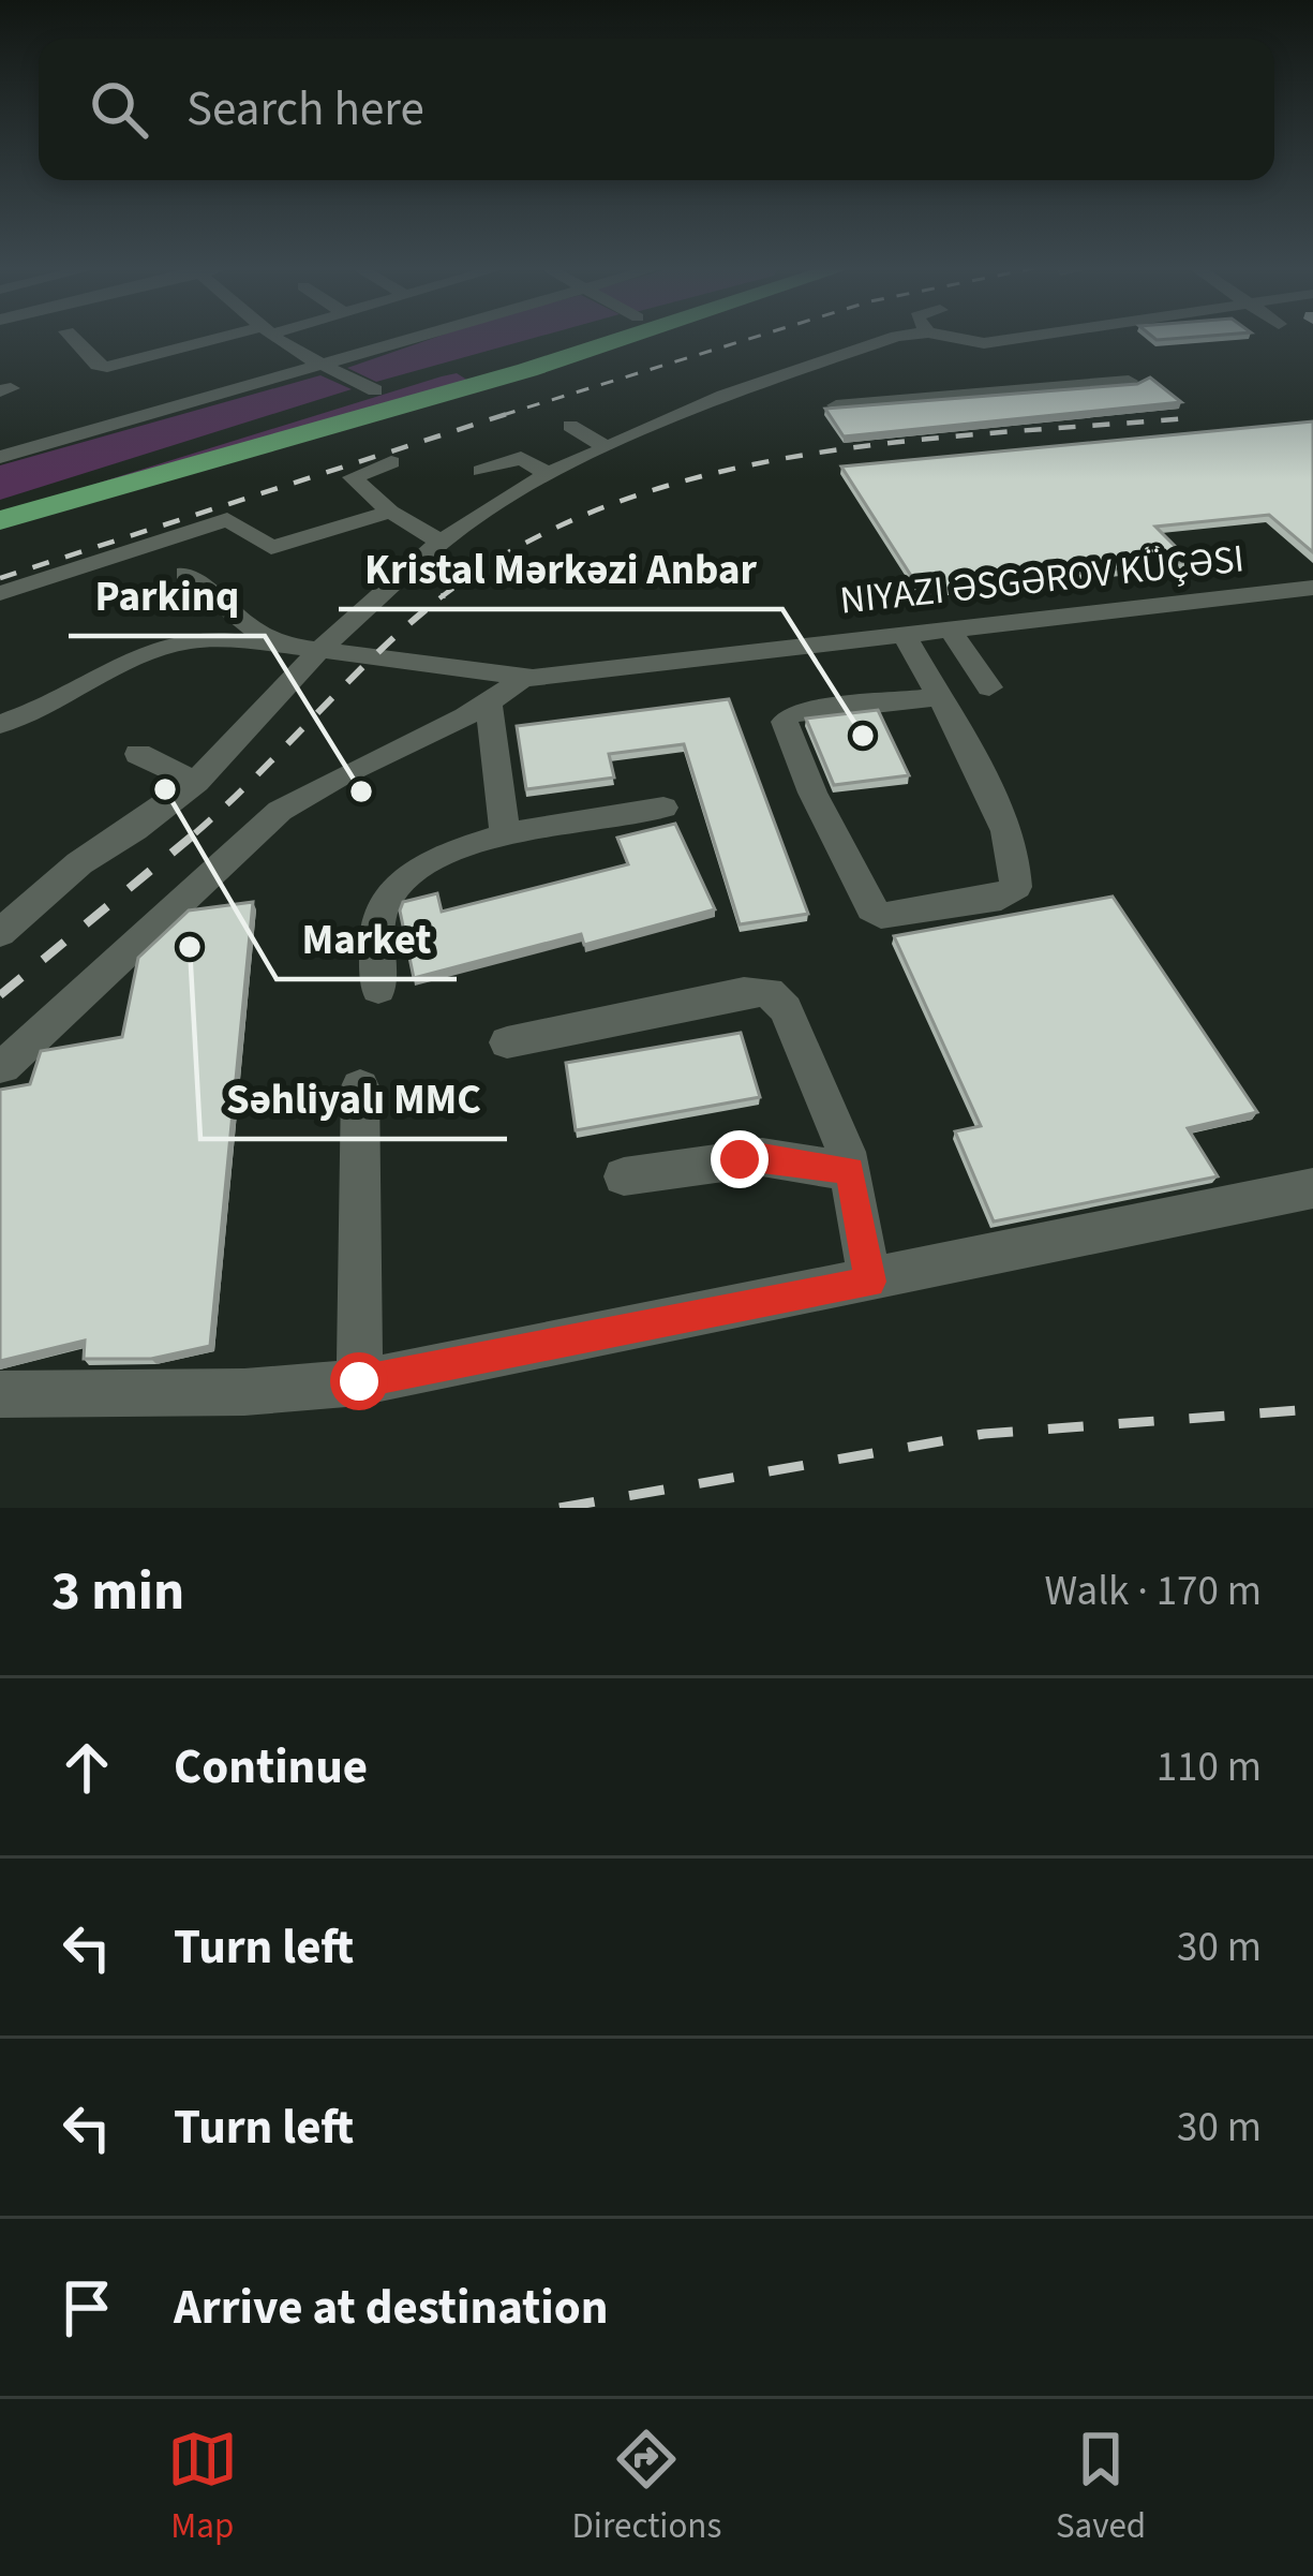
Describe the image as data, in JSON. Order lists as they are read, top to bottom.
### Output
{
  "streets": {
    "street": ["NIYAZI ƏSGƏROV KÜÇƏSI"]
  },
  "places": [
    "Kristal Mərkəzi Anbar",
    "Market",
    "Parkinq",
    "Səhliyalı MMC"
  ],
  "page": {
    "search": "Search here",
    "heading": ["3 min", "Walk · 170 m"],
    "list": [
      ["Continue", "110 m"],
      ["Turn left", "30 m"],
      ["Turn left", "30 m"],
      "Arrive at destination"
    ],
    "nav": ["Map", "Directions", "Saved"]
  }
}
